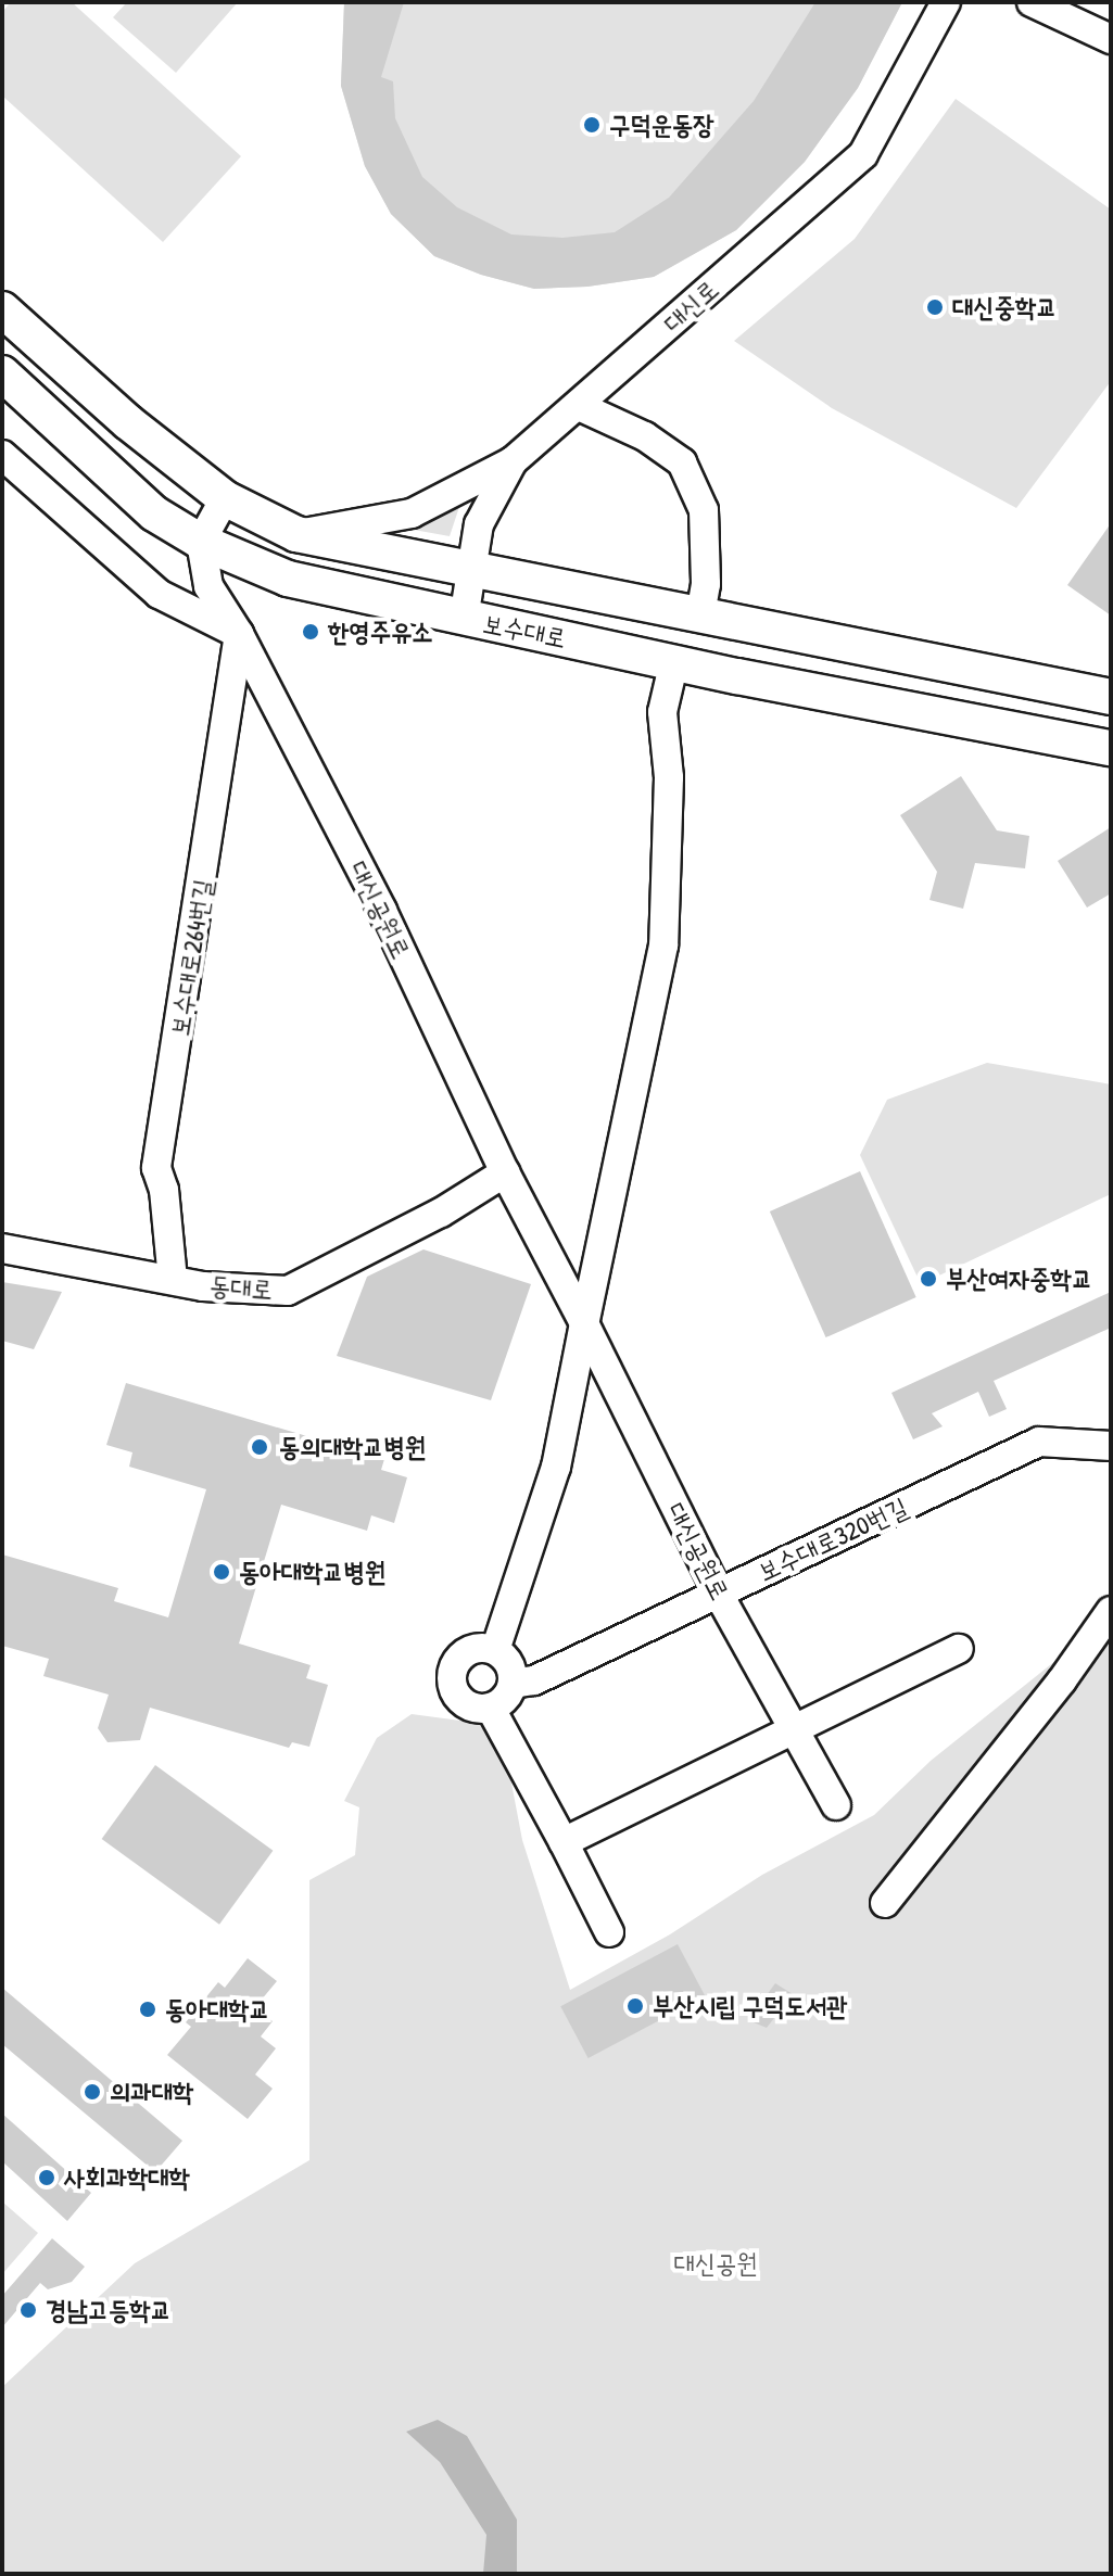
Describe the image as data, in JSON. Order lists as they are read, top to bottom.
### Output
{
  "streets": {
    "main road": ["보수대로"],
    "street": [
      "대신로",
      "대신공원로",
      "보수대로264번길",
      "동대로",
      "보수대로320번길"
    ]
  },
  "crossings": [
    ["대신로", "보수대로"],
    ["보수대로", "대신공원로"],
    ["대신공원로", "보수대로264번길"],
    ["대신공원로", "동대로"],
    ["대신공원로", "보수대로320번길"],
    ["보수대로264번길", "동대로"]
  ],
  "parks": ["대신공원"],
  "places": [
    "구덕운동장",
    "대신중학교",
    "한영주유소",
    "부산여자중학교",
    "동의대학교병원",
    "동아대학교병원",
    "부산시립 구덕도서관",
    "동아대학교",
    "의과대학",
    "사회과학대학",
    "경남고등학교"
  ]
}
